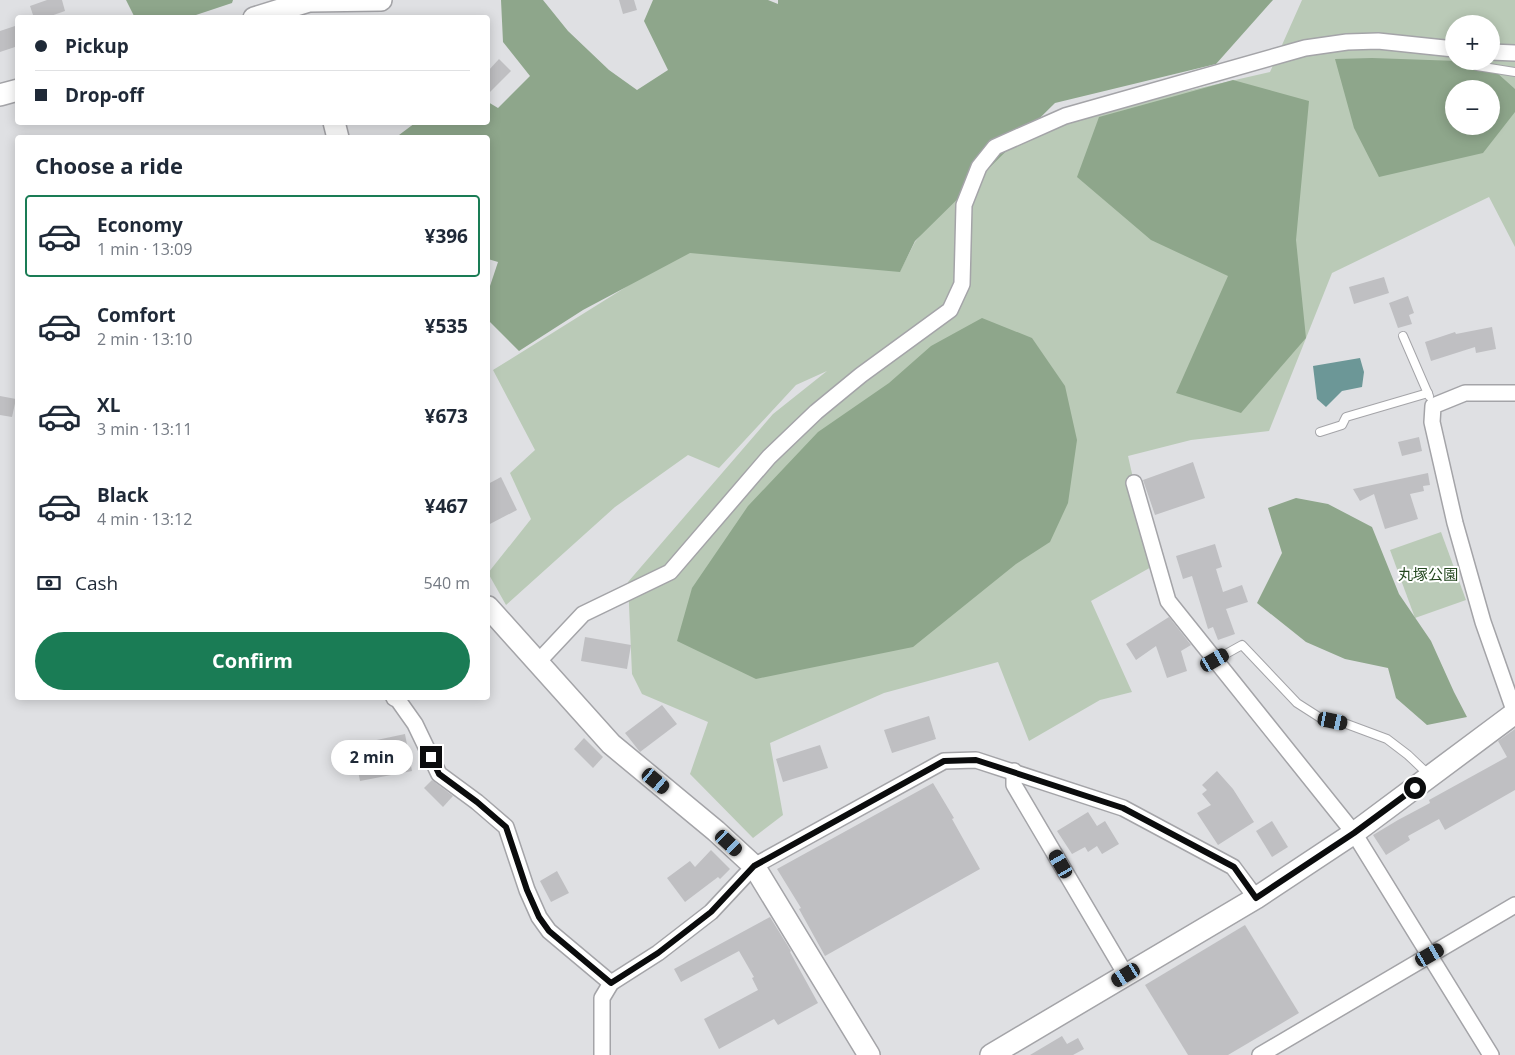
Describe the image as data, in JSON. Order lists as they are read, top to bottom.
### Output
{
  "parks": ["丸塚公園"],
  "page": {
    "map_buttons": ["+", "−"],
    "banner": ["Pickup", "Drop-off"],
    "heading": "Choose a ride",
    "list": [
      {
        "name": "Economy",
        "note": "1 min · 13:09",
        "value": "¥396"
      },
      {
        "name": "Comfort",
        "note": "2 min · 13:10",
        "value": "¥535"
      },
      {
        "name": "XL",
        "note": "3 min · 13:11",
        "value": "¥673"
      },
      {
        "name": "Black",
        "note": "4 min · 13:12",
        "value": "¥467"
      }
    ],
    "pay": ["Cash", "540 m"],
    "buttons": "Confirm",
    "bubble": "2 min"
  }
}
